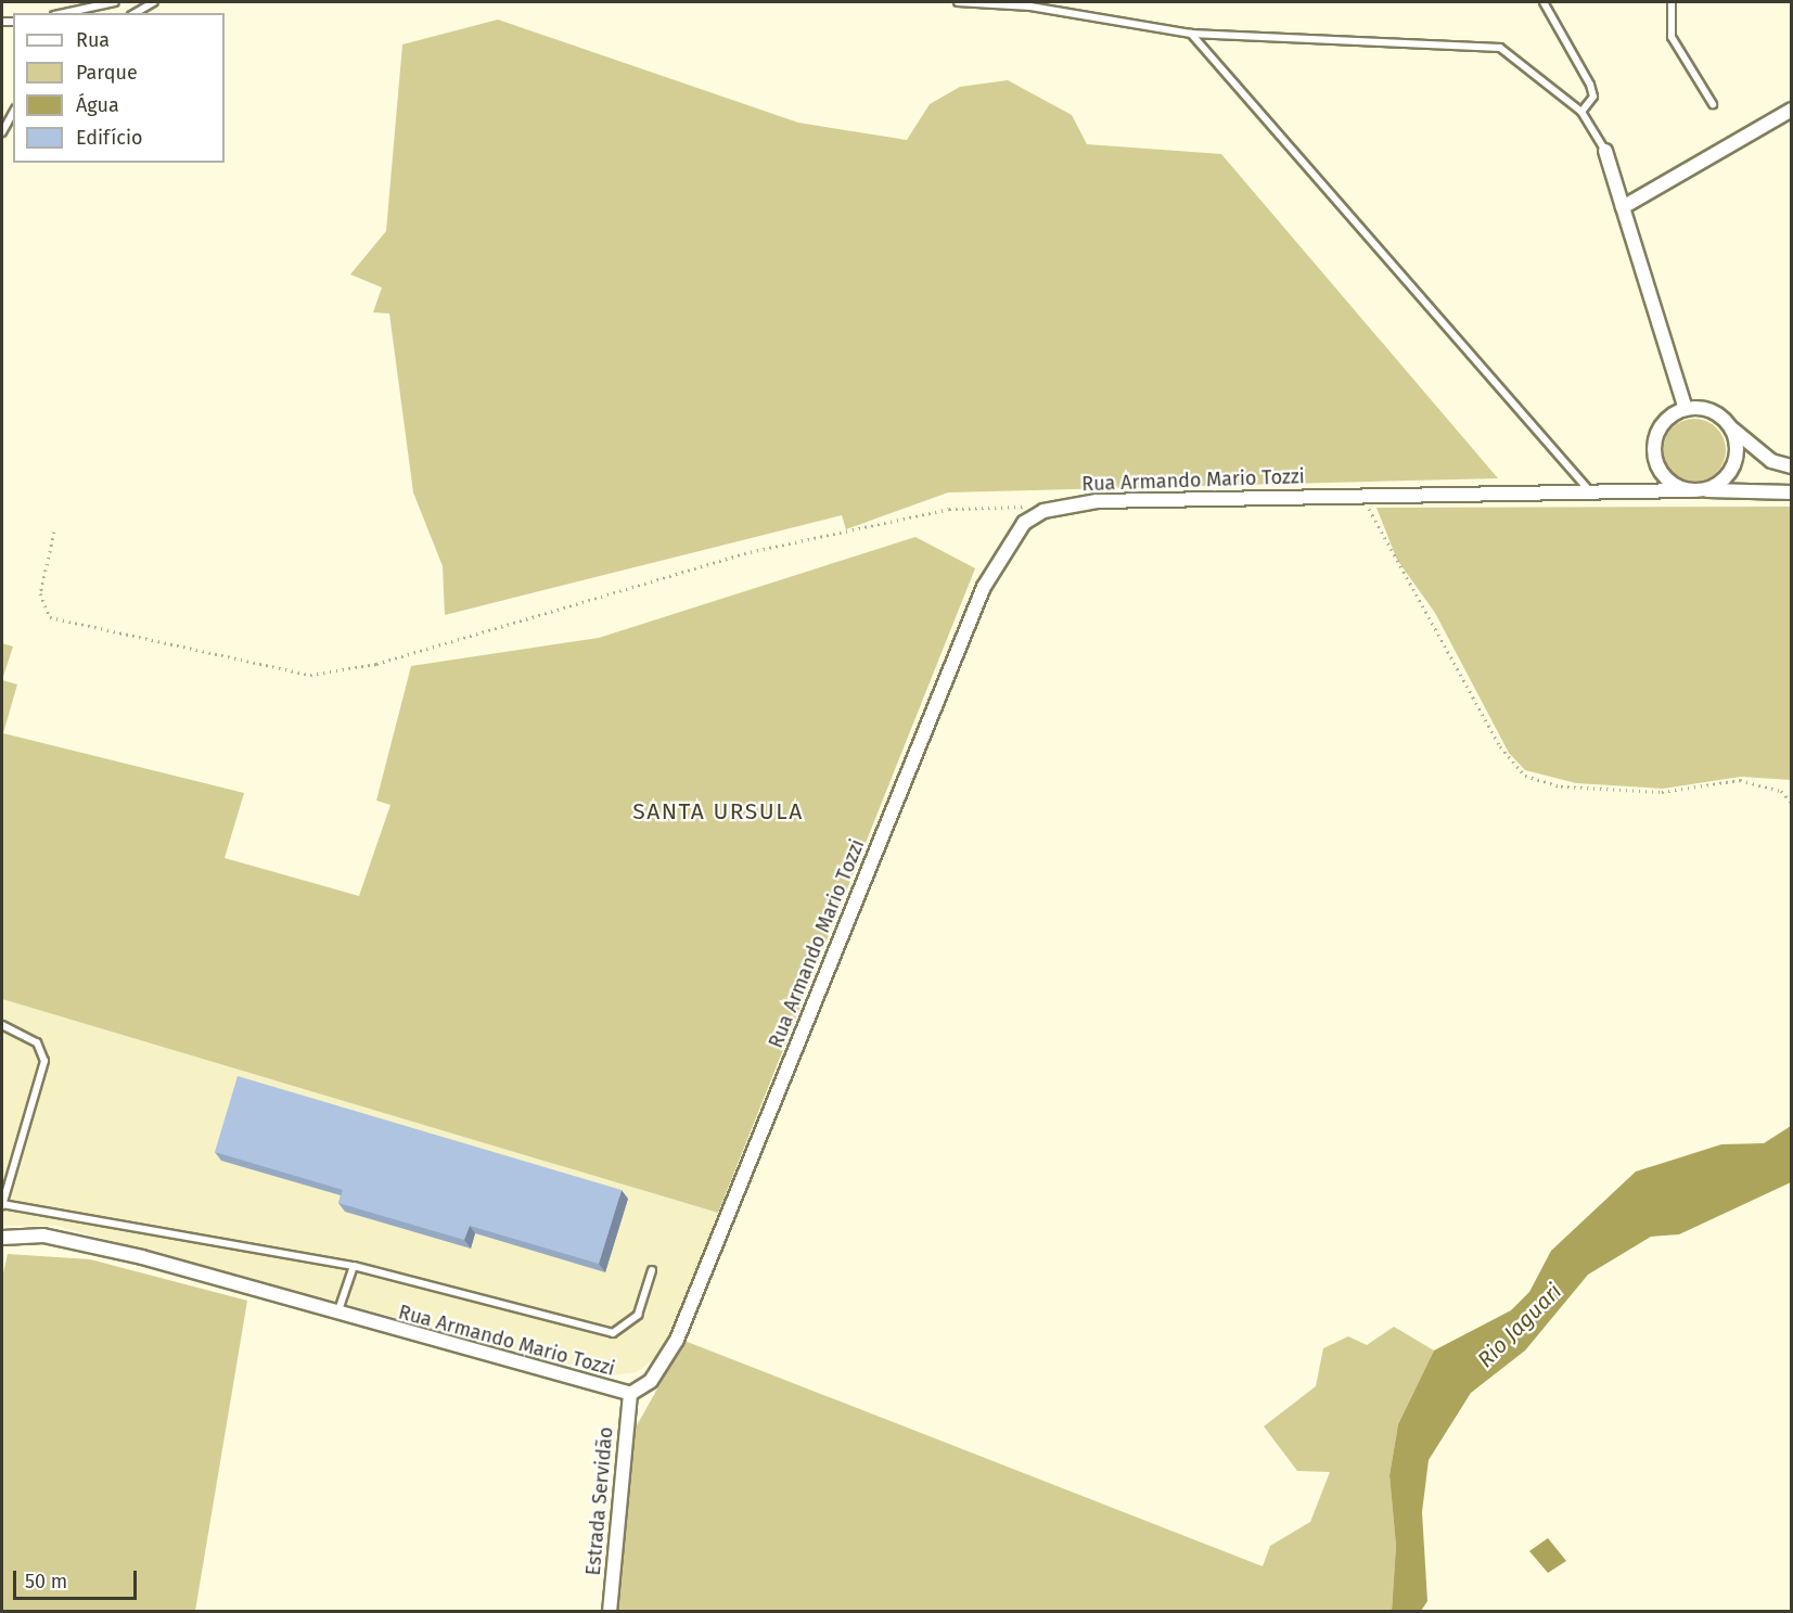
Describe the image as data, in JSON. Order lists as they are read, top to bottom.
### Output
{
  "streets": {
    "street": ["Rua Armando Mario Tozzi", "Estrada Servidão"]
  },
  "crossings": [
    ["Rua Armando Mario Tozzi", "Estrada Servidão"]
  ],
  "districts": ["SANTA URSULA"],
  "water": ["Rio Jaguari"],
  "legend": [
    "Rua",
    "Parque",
    "Água",
    "Edifício"
  ],
  "scale_bar": "50 m"
}
